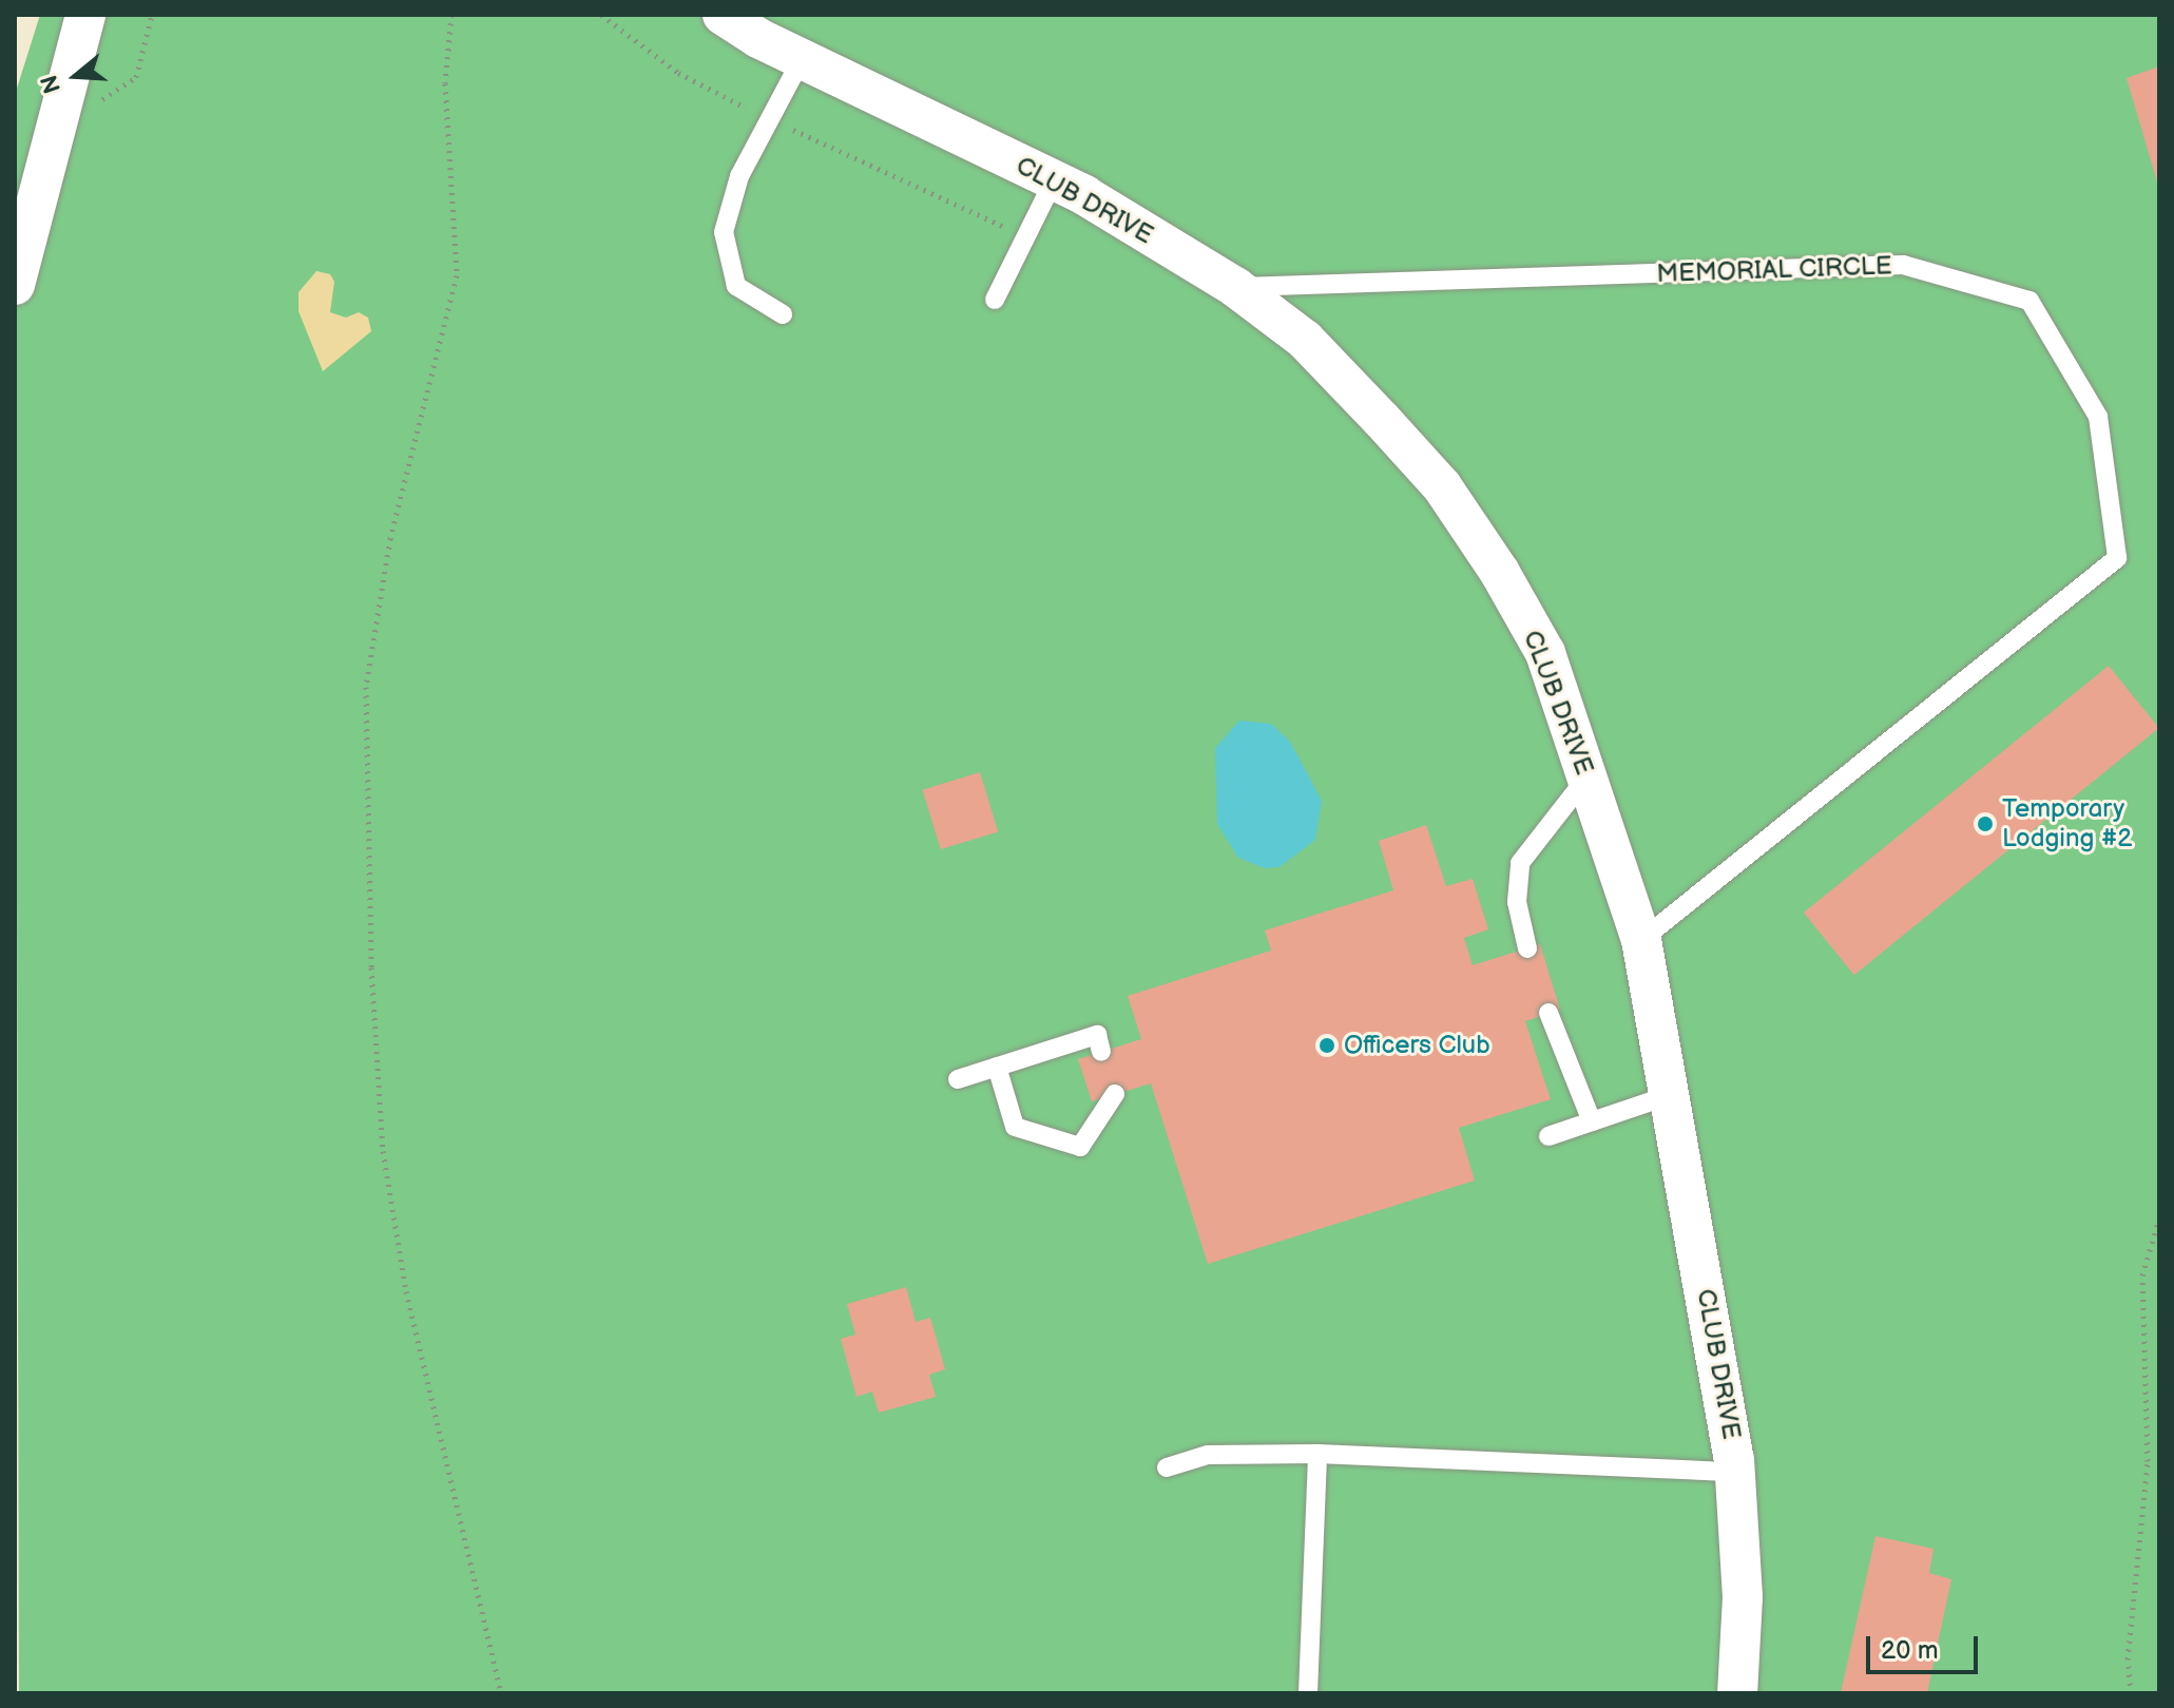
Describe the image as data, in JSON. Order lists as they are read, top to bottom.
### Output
{
  "streets": {
    "street": ["CLUB DRIVE"],
    "lane": ["MEMORIAL CIRCLE"]
  },
  "crossings": [
    ["CLUB DRIVE", "MEMORIAL CIRCLE"]
  ],
  "places": ["Temporary Lodging #2", "Officers Club"],
  "scale_bar": "20 m",
  "north": "left"
}
